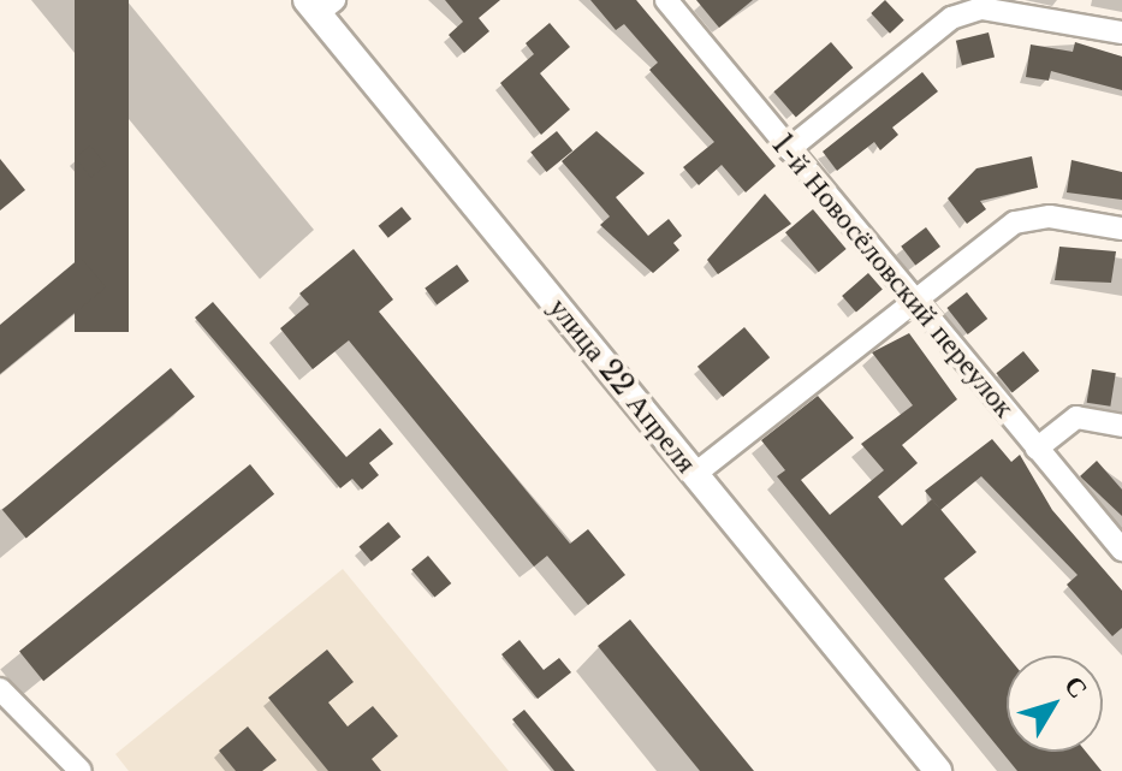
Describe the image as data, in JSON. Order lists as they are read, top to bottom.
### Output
{
  "streets": {
    "main road": ["улица 22 Апреля"],
    "street": ["1-й Новосёловский переулок"]
  },
  "north": "top right"
}
